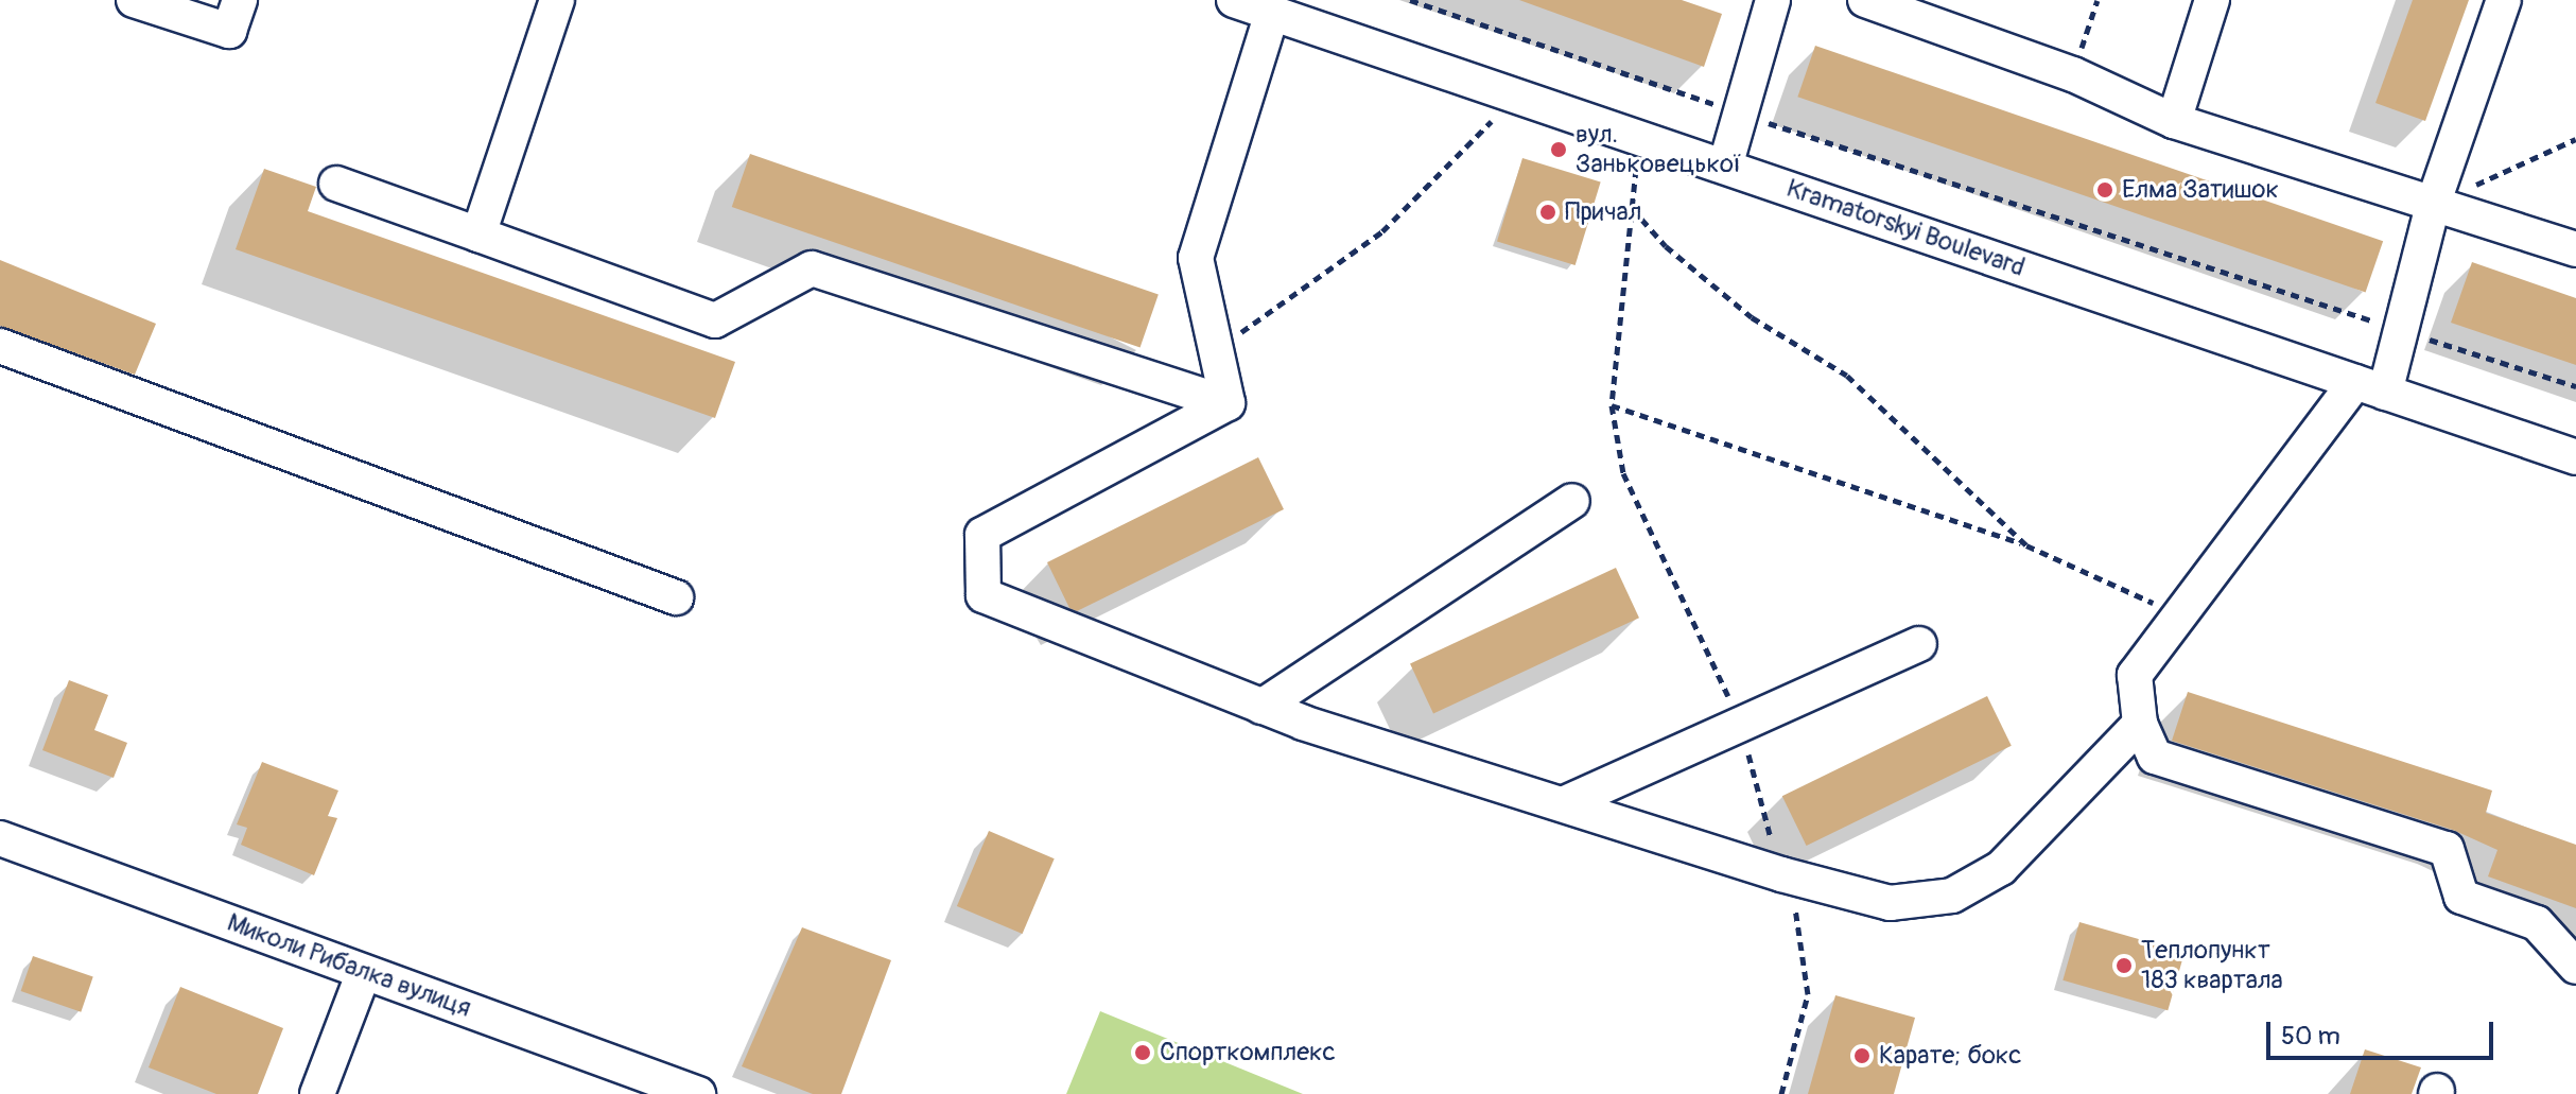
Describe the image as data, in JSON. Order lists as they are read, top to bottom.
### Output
{
  "streets": {
    "street": ["Kramatorskyi Boulevard", "Миколи Рибалка вулиця"]
  },
  "places": [
    "вул. Заньковецької",
    "Елма Затишок",
    "Причал",
    "Теплопункт 183 квартала",
    "Спорткомплекс",
    "Карате; бокс"
  ],
  "scale_bar": "50 m"
}
